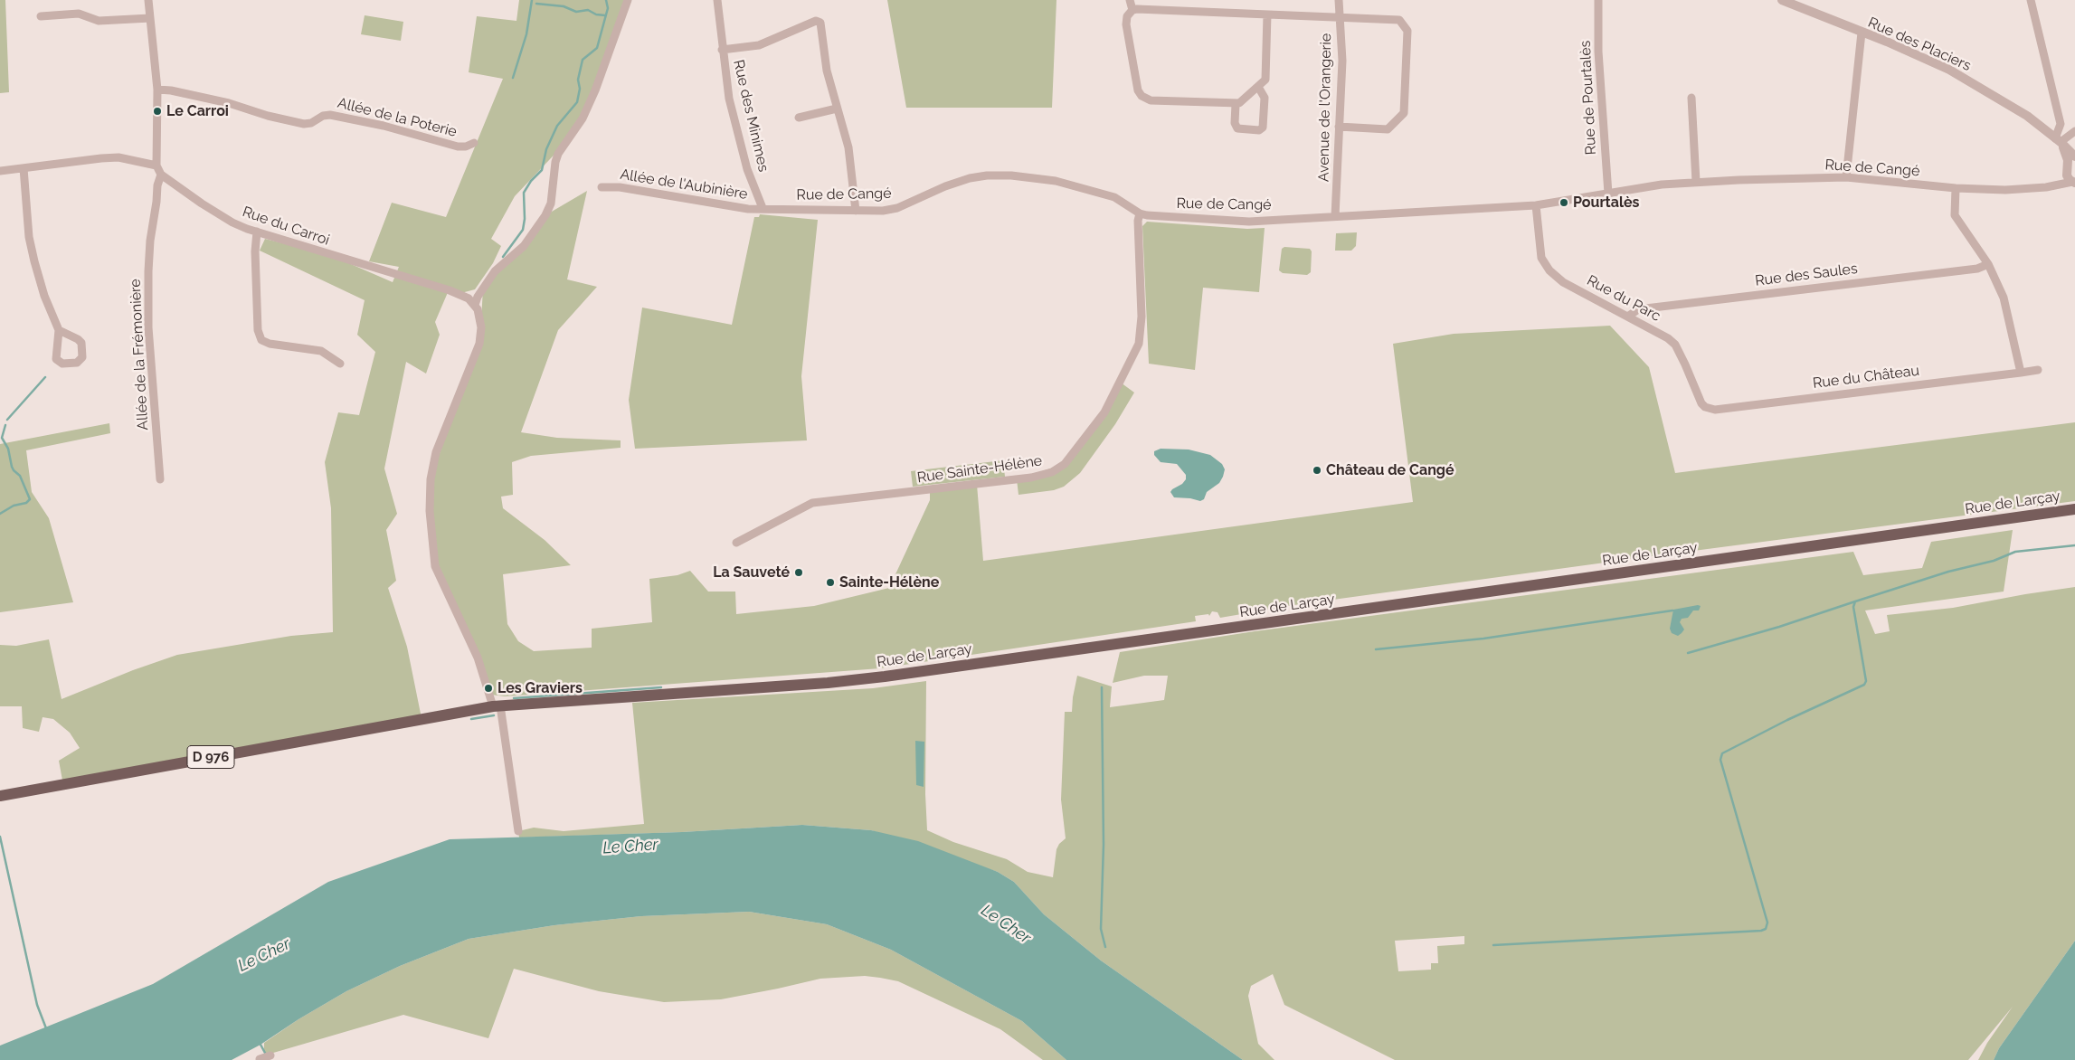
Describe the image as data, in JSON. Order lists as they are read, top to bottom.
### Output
{
  "streets": {
    "main road": ["Rue de Larçay", "D 976"],
    "street": [
      "Rue des Placiers",
      "Rue de Pourtalès",
      "Avenue de l'Orangerie",
      "Rue des Minimes",
      "Allée de la Poterie",
      "Rue de Cangé",
      "Allée de l'Aubinière",
      "Rue du Carroi",
      "Rue des Saules",
      "Rue du Parc",
      "Allée de la Frémonière",
      "Rue du Château",
      "Rue Sainte-Hélène"
    ]
  },
  "crossings": [
    ["Rue de Pourtalès", "Rue de Cangé"],
    ["Avenue de l'Orangerie", "Rue de Cangé"],
    ["Rue des Minimes", "Rue de Cangé"],
    ["Rue des Minimes", "Allée de l'Aubinière"],
    ["Rue de Cangé", "Allée de l'Aubinière"],
    ["Rue de Cangé", "Rue du Parc"],
    ["Rue de Cangé", "Rue Sainte-Hélène"],
    ["Rue du Carroi", "Allée de la Frémonière"],
    ["Rue des Saules", "Rue du Parc"],
    ["Rue du Parc", "Rue du Château"],
    ["Rue de Larçay", "D 976"]
  ],
  "water": ["Le Cher"],
  "places": [
    "Le Carroi",
    "Pourtalès",
    "Château de Cangé",
    "La Sauveté",
    "Sainte-Hélène",
    "Les Graviers"
  ]
}
